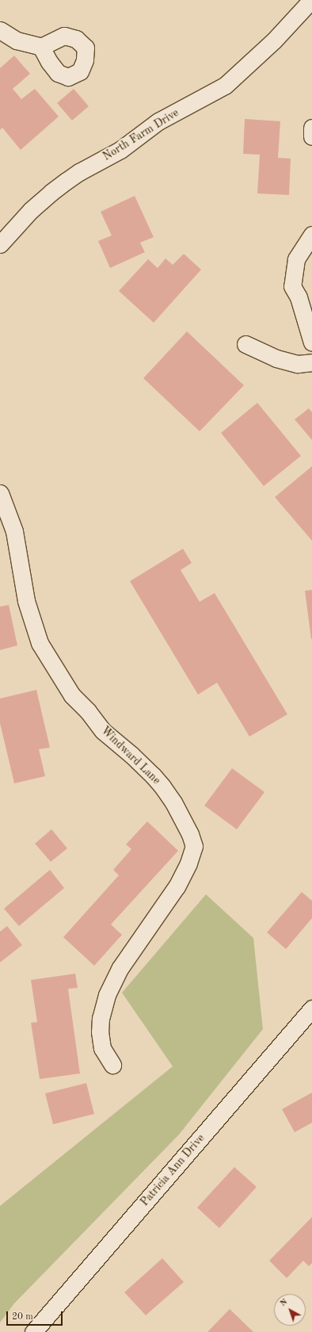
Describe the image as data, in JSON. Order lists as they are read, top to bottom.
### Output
{
  "streets": {
    "street": ["North Farm Drive", "Windward Lane", "Patricia Ann Drive"]
  },
  "scale_bar": "20 m",
  "north": "top left"
}
